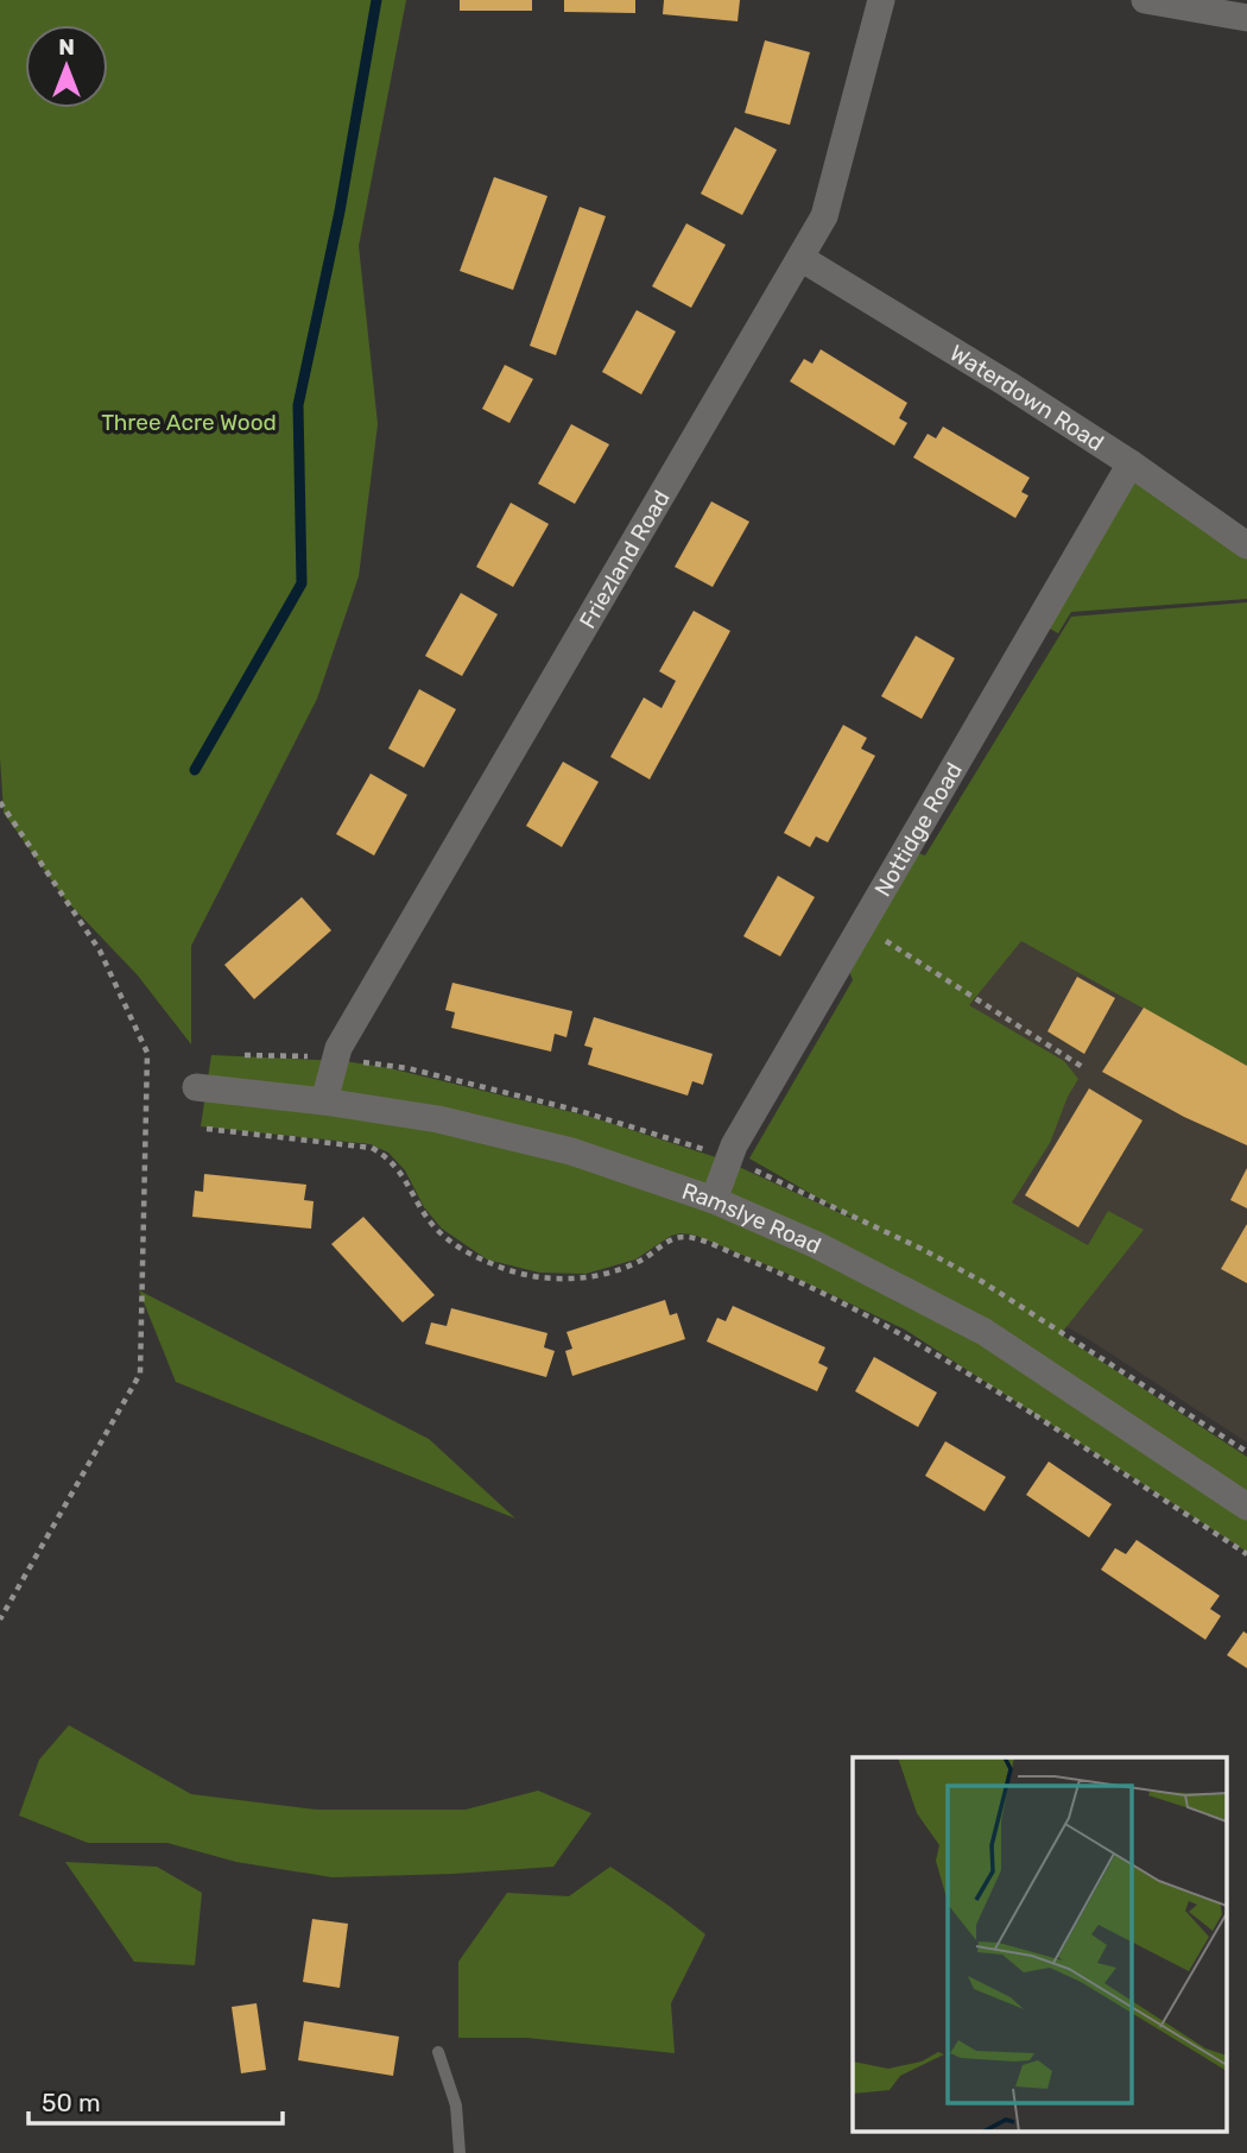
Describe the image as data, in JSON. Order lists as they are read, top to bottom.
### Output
{
  "streets": {
    "street": [
      "Waterdown Road",
      "Friezland Road",
      "Nottidge Road",
      "Ramslye Road"
    ]
  },
  "crossings": [
    ["Waterdown Road", "Friezland Road"],
    ["Waterdown Road", "Nottidge Road"],
    ["Friezland Road", "Ramslye Road"],
    ["Nottidge Road", "Ramslye Road"]
  ],
  "parks": ["Three Acre Wood"],
  "scale_bar": "50 m",
  "north": "top"
}
